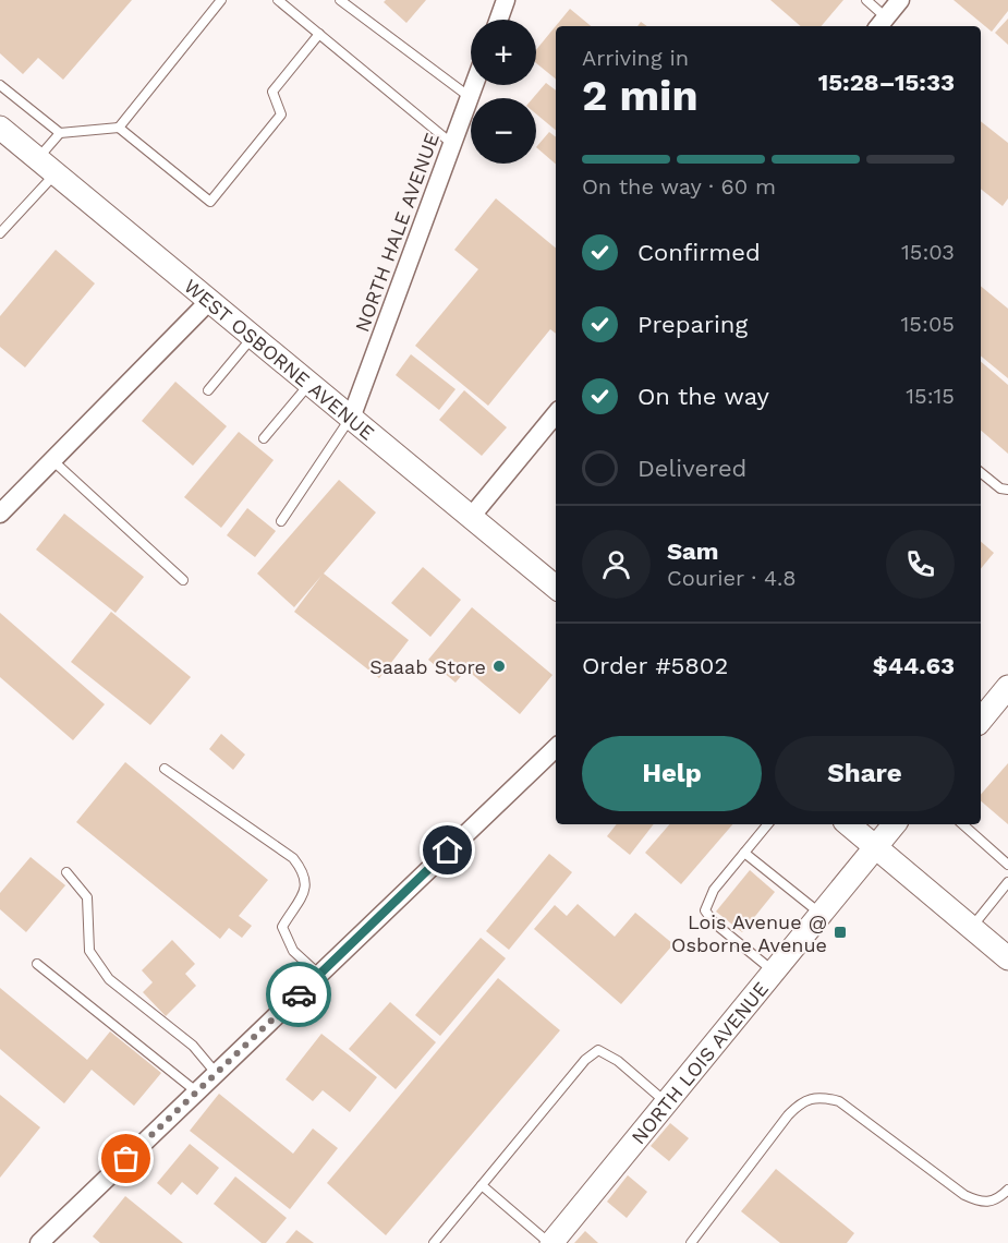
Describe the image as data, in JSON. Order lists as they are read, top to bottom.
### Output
{
  "streets": {
    "street": ["NORTH HALE AVENUE", "WEST OSBORNE AVENUE", "NORTH LOIS AVENUE"]
  },
  "crossings": [
    ["NORTH HALE AVENUE", "WEST OSBORNE AVENUE"]
  ],
  "places": {
    "other": ["Saaab Store"],
    "transit": ["Lois Avenue @ Osborne Avenue"]
  },
  "page": {
    "map_buttons": ["+", "−"],
    "heading": ["2 min", "Arriving in", "15:28–15:33"],
    "panel": [
      "Sam",
      "Courier · 4.8",
      "Order #5802",
      "$44.63"
    ],
    "bar": "On the way · 60 m",
    "list": [
      ["Confirmed", "15:03"],
      ["Preparing", "15:05"],
      ["On the way", "15:15"],
      "Delivered"
    ],
    "buttons": ["Help", "Share"]
  }
}
